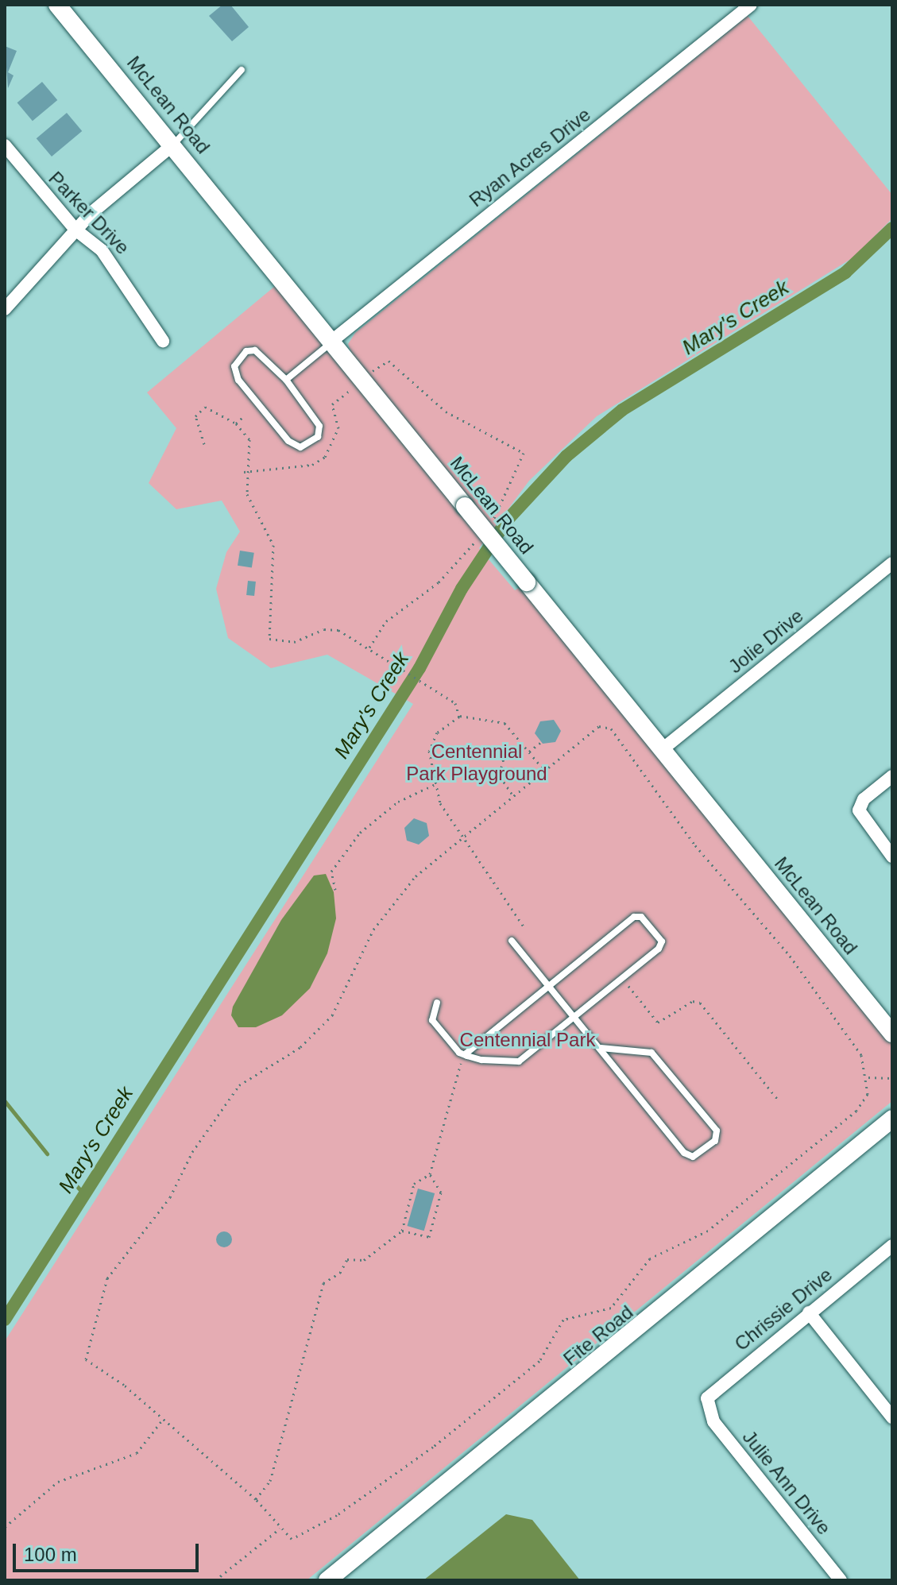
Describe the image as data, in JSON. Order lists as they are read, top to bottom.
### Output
{
  "streets": {
    "street": [
      "McLean Road",
      "Ryan Acres Drive",
      "Parker Drive",
      "Jolie Drive",
      "Chrissie Drive",
      "Fite Road",
      "Julie Ann Drive"
    ]
  },
  "crossings": [
    ["McLean Road", "Ryan Acres Drive"],
    ["McLean Road", "Jolie Drive"],
    ["Chrissie Drive", "Julie Ann Drive"]
  ],
  "water": ["Mary's Creek"],
  "parks": ["Centennial Park Playground", "Centennial Park"],
  "scale_bar": "100 m"
}
